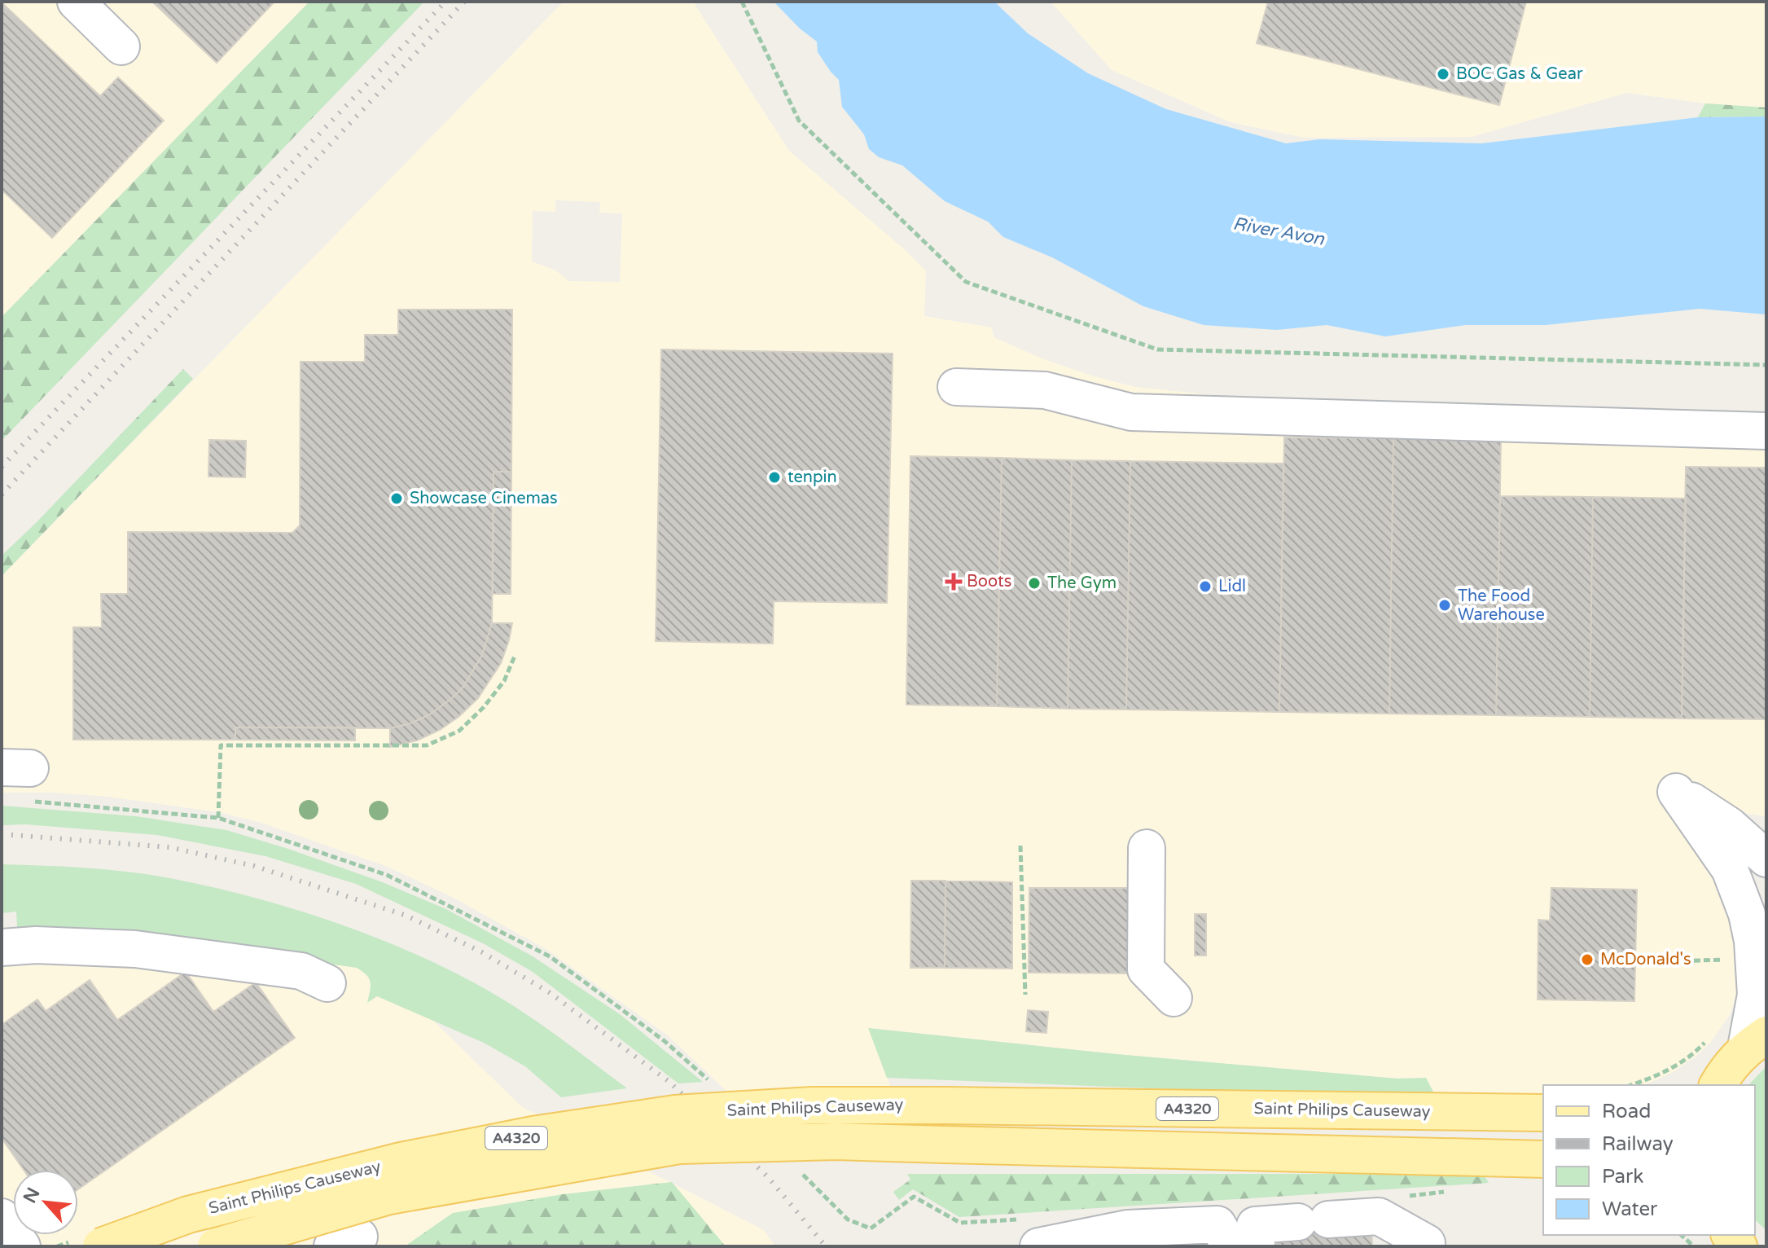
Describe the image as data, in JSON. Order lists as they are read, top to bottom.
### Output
{
  "streets": {
    "main road": ["Saint Philips Causeway", "A4320"]
  },
  "water": ["River Avon"],
  "places": {
    "other": [
      "BOC Gas & Gear",
      "tenpin",
      "Showcase Cinemas",
      "The Gym",
      "Lidl",
      "The Food Warehouse",
      "McDonald's"
    ],
    "health": ["Boots"]
  },
  "legend": [
    "Road",
    "Railway",
    "Park",
    "Water"
  ],
  "north": "top left"
}
